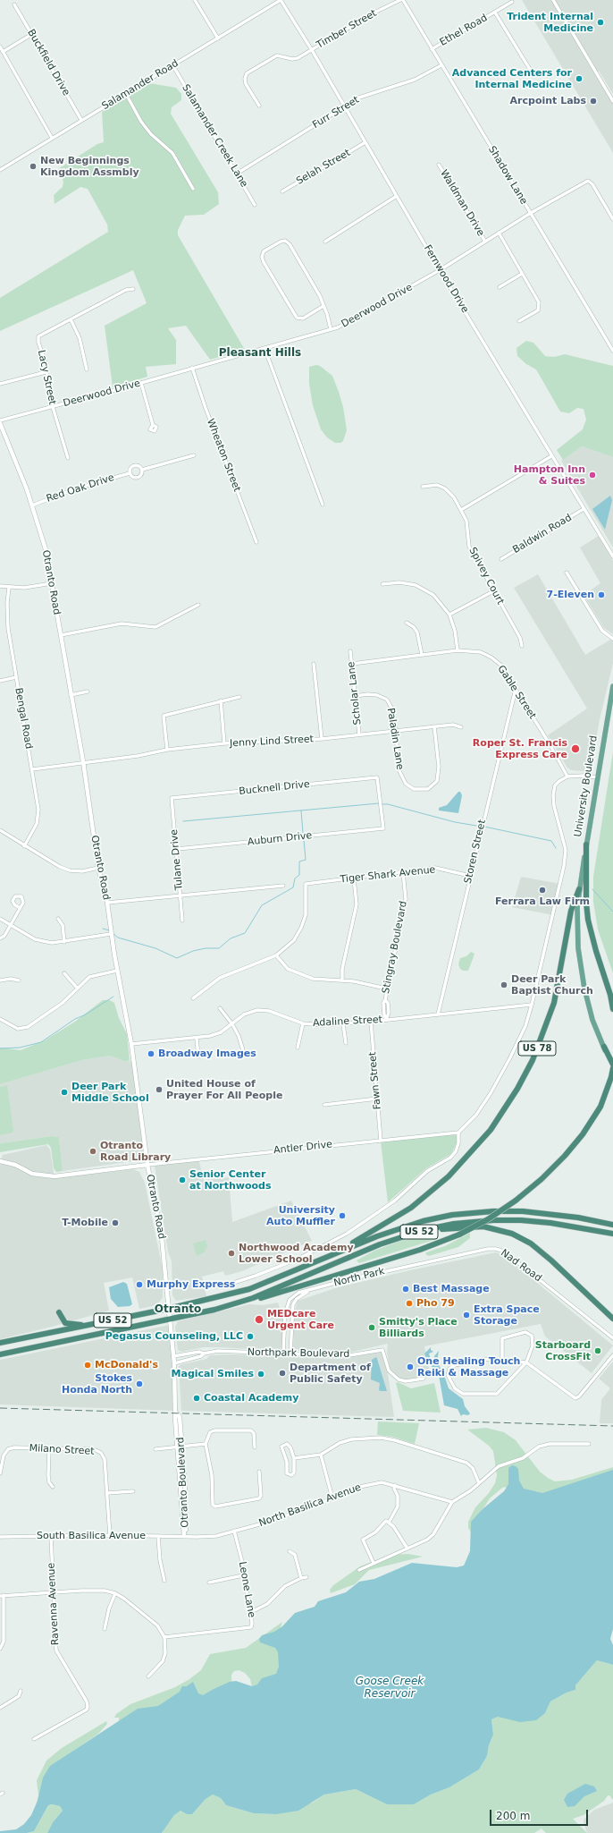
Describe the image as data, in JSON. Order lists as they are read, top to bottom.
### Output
{
  "streets": {
    "highway": ["US 78", "US 52"],
    "main road": ["University Boulevard"],
    "street": [
      "Timber Street",
      "Ethel Road",
      "Buckfield Drive",
      "Salamander Road",
      "Furr Street",
      "Salamander Creek Lane",
      "Selah Street",
      "Shadow Lane",
      "Waldman Drive",
      "Fernwood Drive",
      "Deerwood Drive",
      "Lacy Street",
      "Wheaton Street",
      "Red Oak Drive",
      "Baldwin Road",
      "Spivey Court",
      "Otranto Road",
      "Gable Street",
      "Scholar Lane",
      "Bengal Road",
      "Paladin Lane",
      "Jenny Lind Street",
      "Bucknell Drive",
      "Auburn Drive",
      "Storen Street",
      "Tulane Drive",
      "Tiger Shark Avenue",
      "Stingray Boulevard",
      "Adaline Street",
      "Fawn Street",
      "Antler Drive",
      "Nad Road",
      "North Park",
      "Northpark Boulevard",
      "Milano Street",
      "Otranto Boulevard",
      "North Basilica Avenue",
      "South Basilica Avenue",
      "Leone Lane",
      "Ravenna Avenue"
    ]
  },
  "crossings": [
    ["Timber Street", "Shadow Lane"],
    ["Timber Street", "Fernwood Drive"],
    ["Ethel Road", "Shadow Lane"],
    ["Buckfield Drive", "Salamander Road"],
    ["Salamander Road", "Salamander Creek Lane"],
    ["Salamander Road", "Fernwood Drive"],
    ["Furr Street", "Salamander Creek Lane"],
    ["Furr Street", "Shadow Lane"],
    ["Furr Street", "Fernwood Drive"],
    ["Selah Street", "Fernwood Drive"],
    ["Shadow Lane", "Deerwood Drive"],
    ["Waldman Drive", "Deerwood Drive"],
    ["Fernwood Drive", "Deerwood Drive"],
    ["Fernwood Drive", "Baldwin Road"],
    ["Deerwood Drive", "Lacy Street"],
    ["Deerwood Drive", "Wheaton Street"],
    ["Red Oak Drive", "Otranto Road"],
    ["Otranto Road", "Jenny Lind Street"],
    ["Otranto Road", "Adaline Street"],
    ["Otranto Road", "Antler Drive"],
    ["Otranto Road", "US 52"],
    ["Otranto Road", "Otranto Boulevard"],
    ["Gable Street", "Scholar Lane"],
    ["Gable Street", "Storen Street"],
    ["Scholar Lane", "Paladin Lane"],
    ["Scholar Lane", "Jenny Lind Street"],
    ["Bengal Road", "Jenny Lind Street"],
    ["Paladin Lane", "Jenny Lind Street"],
    ["University Boulevard", "US 78"],
    ["Bucknell Drive", "Auburn Drive"],
    ["Bucknell Drive", "Tulane Drive"],
    ["Auburn Drive", "Tulane Drive"],
    ["Storen Street", "Tiger Shark Avenue"],
    ["Storen Street", "Adaline Street"],
    ["Tiger Shark Avenue", "Stingray Boulevard"],
    ["Stingray Boulevard", "Adaline Street"],
    ["Adaline Street", "Fawn Street"],
    ["US 78", "US 52"],
    ["Fawn Street", "Antler Drive"],
    ["US 52", "Otranto Boulevard"],
    ["Nad Road", "North Park"],
    ["North Park", "Northpark Boulevard"],
    ["Northpark Boulevard", "Otranto Boulevard"],
    ["Milano Street", "South Basilica Avenue"],
    ["Otranto Boulevard", "North Basilica Avenue"],
    ["Otranto Boulevard", "South Basilica Avenue"],
    ["North Basilica Avenue", "South Basilica Avenue"],
    ["North Basilica Avenue", "Leone Lane"],
    ["South Basilica Avenue", "Ravenna Avenue"]
  ],
  "districts": ["Pleasant Hills", "Otranto"],
  "water": ["Goose Creek Reservoir"],
  "places": [
    "Trident Internal Medicine",
    "Advanced Centers for Internal Medicine",
    "Arcpoint Labs",
    "New Beginnings Kingdom Assmbly",
    "Hampton Inn & Suites",
    "7-Eleven",
    "Roper St. Francis Express Care",
    "Ferrara Law Firm",
    "Deer Park Baptist Church",
    "Broadway Images",
    "United House of Prayer For All People",
    "Deer Park Middle School",
    "Otranto Road Library",
    "Senior Center at Northwoods",
    "University Auto Muffler",
    "T-Mobile",
    "Northwood Academy Lower School",
    "Murphy Express",
    "Best Massage",
    "Pho 79",
    "Extra Space Storage",
    "MEDcare Urgent Care",
    "Smitty's Place Billiards",
    "Pegasus Counseling, LLC",
    "Starboard CrossFit",
    "McDonald's",
    "One Healing Touch Reiki & Massage",
    "Department of Public Safety",
    "Magical Smiles",
    "Stokes Honda North",
    "Coastal Academy"
  ],
  "scale_bar": "200 m"
}
